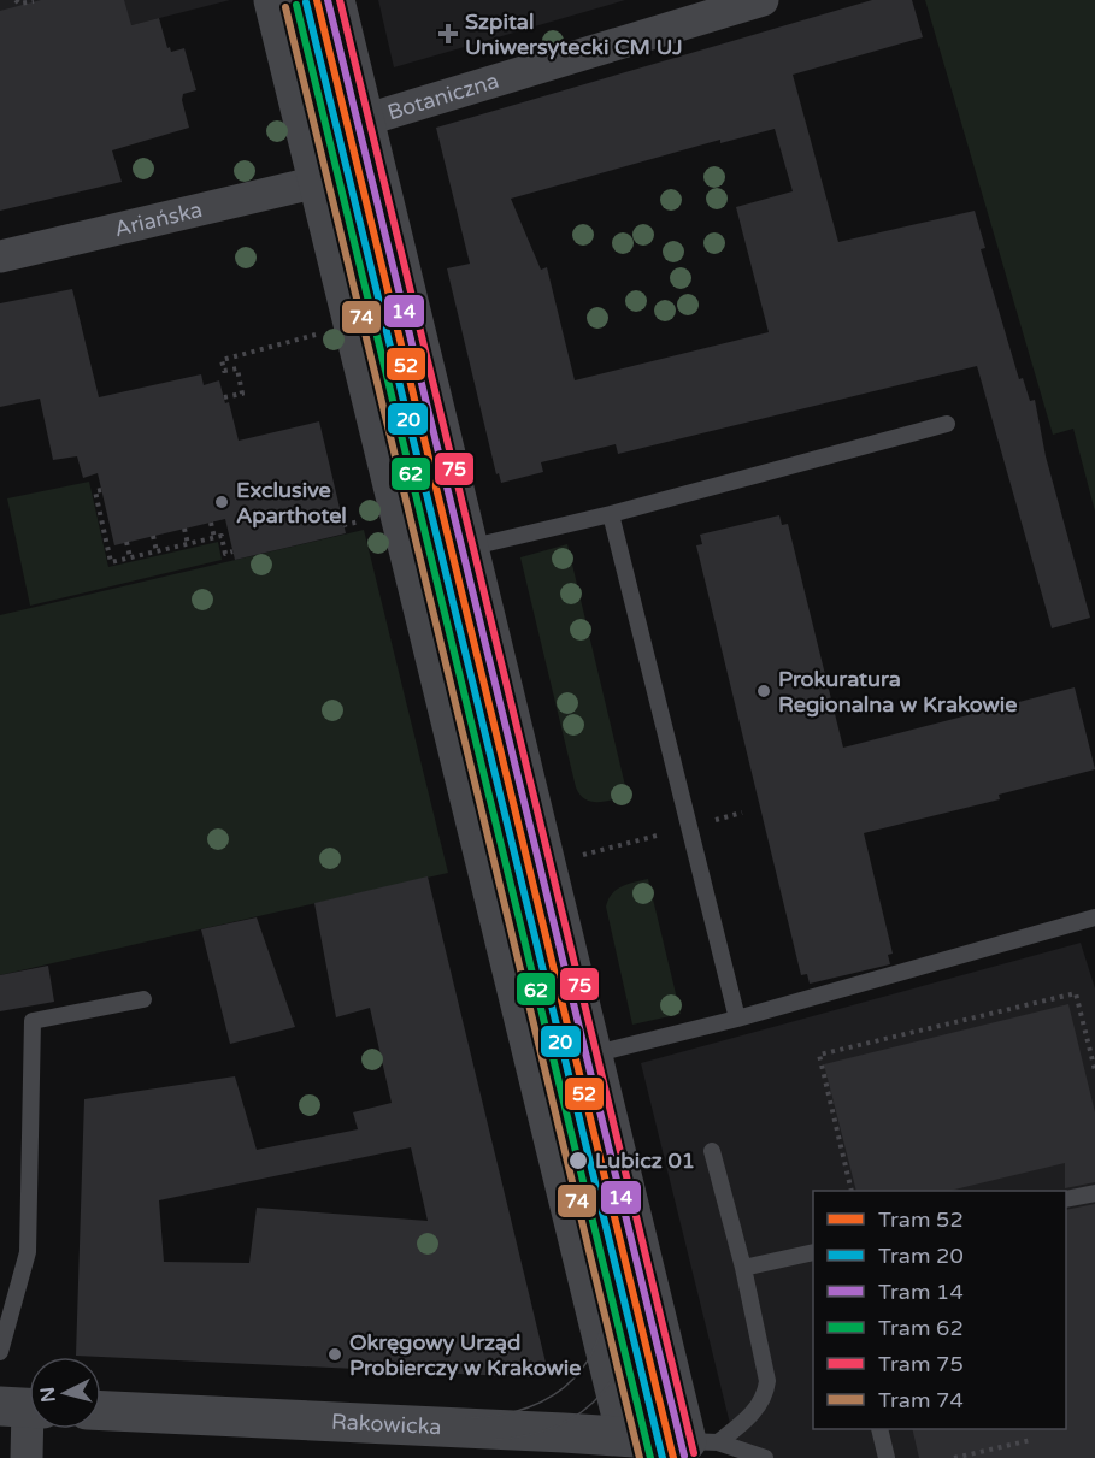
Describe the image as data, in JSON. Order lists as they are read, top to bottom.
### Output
{
  "streets": {
    "street": ["Botaniczna", "Ariańska", "Rakowicka"]
  },
  "crossings": [
    ["Botaniczna", "Ariańska"]
  ],
  "places": {
    "health": ["Szpital Uniwersytecki CM UJ"],
    "other": [
      "Exclusive Aparthotel",
      "Prokuratura Regionalna w Krakowie",
      "Lubicz 01",
      "Okręgowy Urząd Probierczy w Krakowie"
    ]
  },
  "lines": [
    "tram line 52",
    "tram line 14",
    "tram line 75",
    "tram line 20",
    "tram line 62",
    "tram line 74"
  ],
  "legend": [
    "Tram 52",
    "Tram 20",
    "Tram 14",
    "Tram 62",
    "Tram 75",
    "Tram 74"
  ],
  "north": "left"
}
